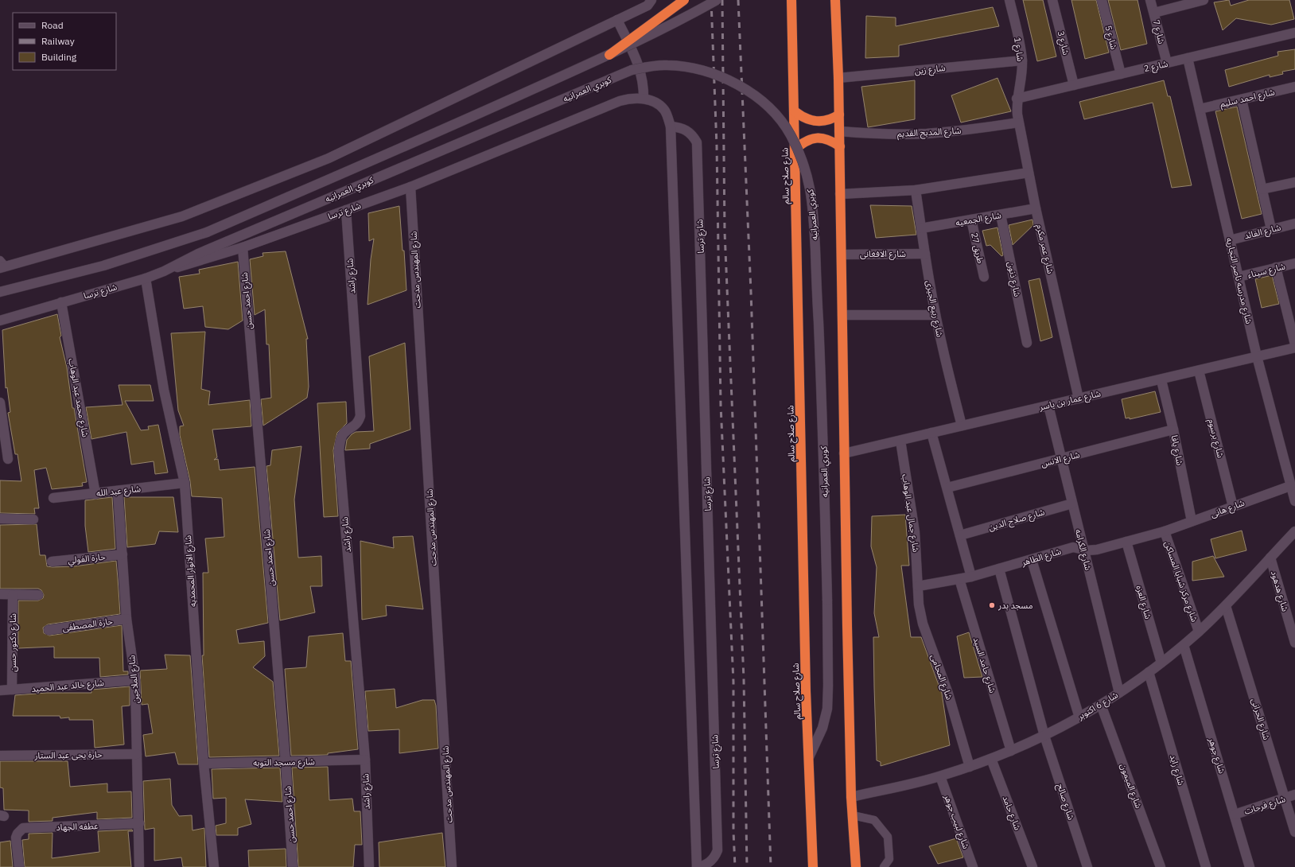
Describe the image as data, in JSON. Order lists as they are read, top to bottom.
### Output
{
  "streets": {
    "highway": ["شارع صلاح سالم"],
    "street": [
      "شارع 7",
      "شارع 5",
      "شارع 3",
      "شارع 1",
      "شارع 2",
      "شارع زين",
      "كوبري العمرانيه",
      "شارع احمد سليم",
      "شارع المدبح القديم",
      "شارع ترسا",
      "شارع الجمعيه",
      "شارع الفائد",
      "طريق 27",
      "شارع عمر مكرم",
      "شارع الافغانى",
      "شارع المهندس مدحت",
      "شارع سيناء",
      "شارع راشد",
      "شارع ذنون",
      "شارع مدرسه ناصر التجاريه",
      "شارع احمد حسن",
      "شارع ربيع الجيزى",
      "شارع محمد عبد الوهاب",
      "شارع عمار بن ياسر",
      "شارع برسوم",
      "شارع يافا",
      "شارع الانس",
      "شارع عبد الله",
      "شارع هانى",
      "شارع جمال عبد الوهاب",
      "شارع صلاح الدين",
      "شارع الكرامه",
      "شارع الطاهر",
      "حارة الفولي",
      "شارع الانوار المحمديه",
      "شارع مركز شبابا المساكن",
      "شارع هدهود",
      "شارع العزه",
      "حارة المصطفى",
      "شارع دكتور حسن",
      "شارع حامد السيد",
      "شارع المحامى",
      "شارع الملاحين",
      "شارع خالد عبد الحميد",
      "شارع 6 اكتوبر",
      "شارع الحرانى",
      "حارة يحى عبد الستار",
      "شارع جوهر",
      "شارع مسجد التوبه",
      "شارع زايد",
      "شارع الميمون",
      "شارع صالح",
      "شارع فرحات",
      "شارع حامد",
      "شارع لبيب جوهر",
      "عطفه الجهاد"
    ]
  },
  "crossings": [
    ["شارع 7", "شارع 2"],
    ["شارع 5", "شارع 2"],
    ["شارع 3", "شارع 2"],
    ["شارع 1", "شارع 2"],
    ["شارع 1", "شارع زين"],
    ["شارع 1", "شارع عمر مكرم"],
    ["شارع 2", "شارع عمر مكرم"],
    ["شارع 2", "شارع مدرسه ناصر التجاريه"],
    ["كوبري العمرانيه", "شارع صلاح سالم"],
    ["كوبري العمرانيه", "شارع ترسا"],
    ["شارع احمد سليم", "شارع مدرسه ناصر التجاريه"],
    ["شارع المدبح القديم", "شارع عمر مكرم"],
    ["شارع ترسا", "شارع المهندس مدحت"],
    ["شارع ترسا", "شارع راشد"],
    ["شارع ترسا", "شارع احمد حسن"],
    ["شارع ترسا", "شارع محمد عبد الوهاب"],
    ["شارع ترسا", "شارع الانوار المحمديه"],
    ["شارع الجمعيه", "طريق 27"],
    ["شارع الجمعيه", "شارع عمر مكرم"],
    ["شارع الجمعيه", "شارع ذنون"],
    ["شارع الجمعيه", "شارع ربيع الجيزى"],
    ["شارع الفائد", "شارع مدرسه ناصر التجاريه"],
    ["شارع عمر مكرم", "شارع عمار بن ياسر"],
    ["شارع الافغانى", "شارع ربيع الجيزى"],
    ["شارع سيناء", "شارع مدرسه ناصر التجاريه"],
    ["شارع راشد", "شارع مسجد التوبه"],
    ["شارع مدرسه ناصر التجاريه", "شارع عمار بن ياسر"],
    ["شارع مدرسه ناصر التجاريه", "شارع هانى"],
    ["شارع احمد حسن", "شارع مسجد التوبه"],
    ["شارع ربيع الجيزى", "شارع عمار بن ياسر"],
    ["شارع محمد عبد الوهاب", "شارع عبد الله"],
    ["شارع عمار بن ياسر", "شارع برسوم"],
    ["شارع عمار بن ياسر", "شارع يافا"],
    ["شارع عمار بن ياسر", "شارع جمال عبد الوهاب"],
    ["شارع عمار بن ياسر", "شارع الكرامه"],
    ["شارع برسوم", "شارع هانى"],
    ["شارع يافا", "شارع الانس"],
    ["شارع يافا", "شارع هانى"],
    ["شارع الانس", "شارع الكرامه"],
    ["شارع عبد الله", "شارع الانوار المحمديه"],
    ["شارع عبد الله", "شارع الملاحين"],
    ["شارع هانى", "شارع الطاهر"],
    ["شارع هانى", "شارع مركز شبابا المساكن"],
    ["شارع جمال عبد الوهاب", "شارع الطاهر"],
    ["شارع جمال عبد الوهاب", "شارع المحامى"],
    ["شارع صلاح الدين", "شارع الكرامه"],
    ["شارع الكرامه", "شارع الطاهر"],
    ["شارع الكرامه", "شارع 6 اكتوبر"],
    ["شارع الطاهر", "شارع مركز شبابا المساكن"],
    ["شارع الطاهر", "شارع العزه"],
    ["شارع الطاهر", "شارع حامد السيد"],
    ["شارع الطاهر", "شارع المحامى"],
    ["شارع الطاهر", "شارع صالح"],
    ["حارة الفولي", "شارع الملاحين"],
    ["شارع الانوار المحمديه", "شارع مسجد التوبه"],
    ["شارع مركز شبابا المساكن", "شارع 6 اكتوبر"],
    ["شارع هدهود", "شارع 6 اكتوبر"],
    ["شارع العزه", "شارع 6 اكتوبر"],
    ["حارة المصطفى", "شارع الملاحين"],
    ["شارع دكتور حسن", "شارع خالد عبد الحميد"],
    ["شارع حامد السيد", "شارع 6 اكتوبر"],
    ["شارع المحامى", "شارع 6 اكتوبر"],
    ["شارع الملاحين", "شارع خالد عبد الحميد"],
    ["شارع الملاحين", "حارة يحى عبد الستار"],
    ["شارع الملاحين", "عطفه الجهاد"],
    ["شارع 6 اكتوبر", "شارع الحرانى"],
    ["شارع 6 اكتوبر", "شارع جوهر"],
    ["شارع 6 اكتوبر", "شارع زايد"],
    ["شارع 6 اكتوبر", "شارع الميمون"],
    ["شارع 6 اكتوبر", "شارع صالح"],
    ["شارع 6 اكتوبر", "شارع حامد"],
    ["شارع 6 اكتوبر", "شارع لبيب جوهر"],
    ["شارع الحرانى", "شارع فرحات"],
    ["شارع جوهر", "شارع فرحات"]
  ],
  "places": ["مسجد بدر"],
  "legend": ["Road", "Railway", "Building"]
}
